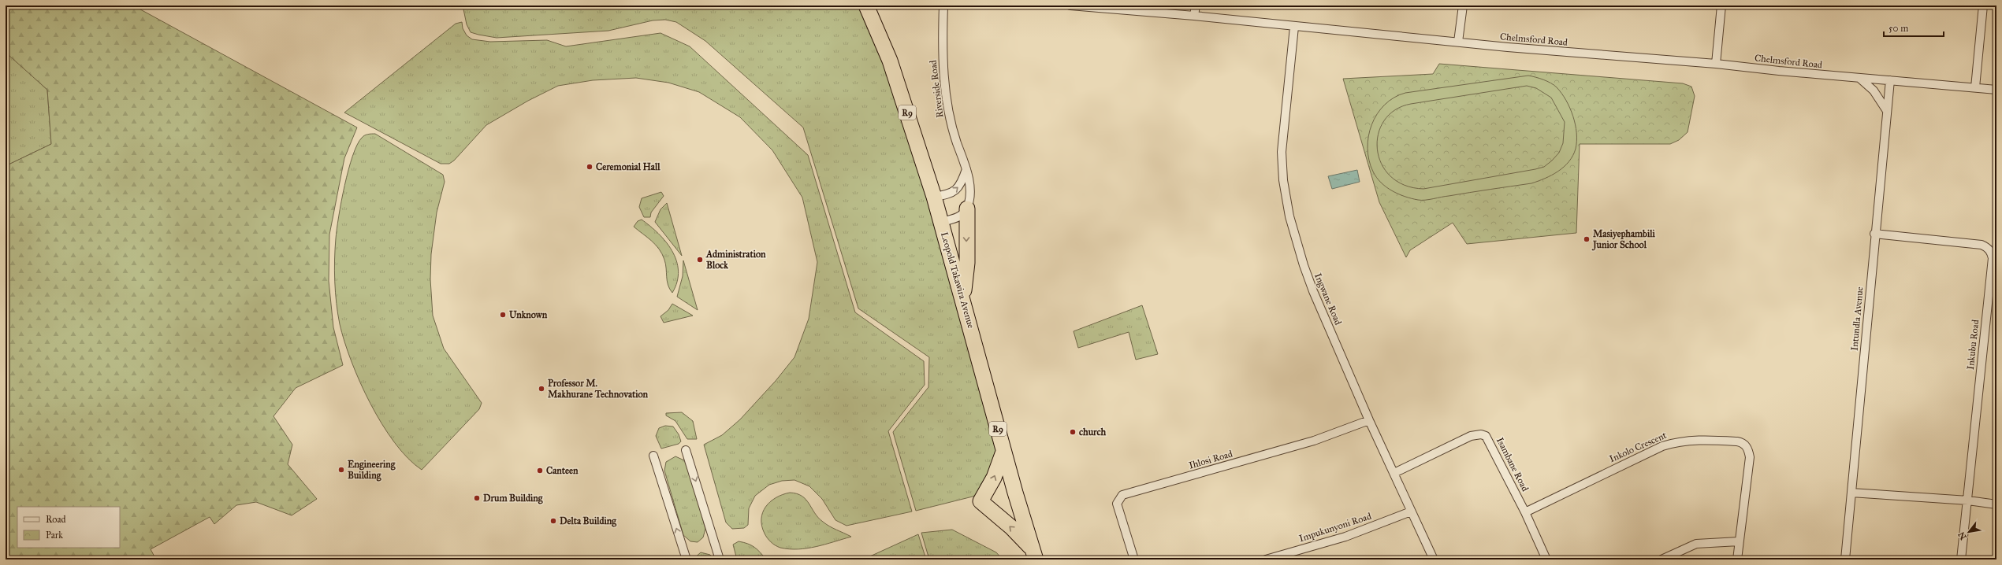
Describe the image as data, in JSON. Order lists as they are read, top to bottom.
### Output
{
  "streets": {
    "highway": ["R9", "Leopold Takawira Avenue"],
    "street": [
      "Chelmsford Road",
      "Riverside Road",
      "Ingwane Road",
      "Intundla Avenue",
      "Inkubu Road",
      "Inkolo Crescent",
      "Ihlosi Road",
      "Isambane Road",
      "Impukunyoni Road"
    ]
  },
  "crossings": [
    ["Chelmsford Road", "Ingwane Road"],
    ["Chelmsford Road", "Intundla Avenue"],
    ["Ingwane Road", "Ihlosi Road"],
    ["Ingwane Road", "Isambane Road"],
    ["Ingwane Road", "Impukunyoni Road"],
    ["Intundla Avenue", "Inkubu Road"],
    ["Inkolo Crescent", "Isambane Road"]
  ],
  "places": [
    "Ceremonial Hall",
    "Masiyephambili Junior School",
    "Administration Block",
    "Unknown",
    "Professor M. Makhurane Technovation",
    "church",
    "Engineering Building",
    "Canteen",
    "Drum Building",
    "Delta Building"
  ],
  "legend": ["Road", "Park"],
  "scale_bar": "50 m",
  "north": "bottom left"
}
